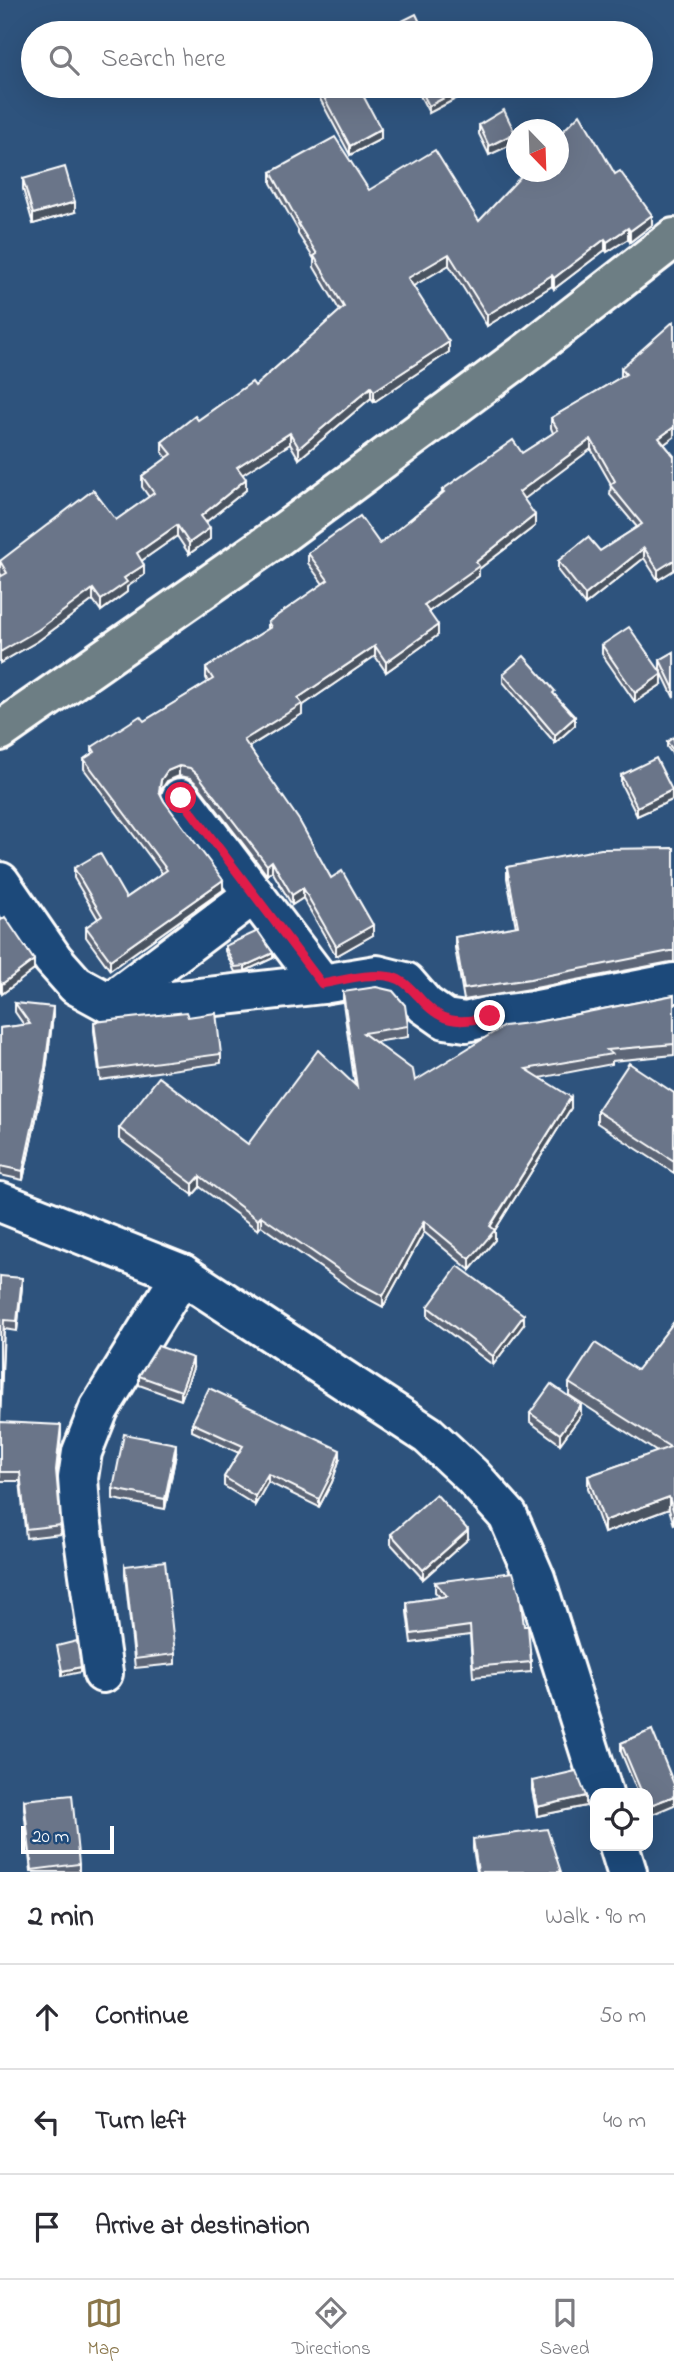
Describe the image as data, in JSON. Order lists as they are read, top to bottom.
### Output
{
  "scale_bar": "20 m",
  "north": "bottom right",
  "page": {
    "search": "Search here",
    "scale": "20 m",
    "heading": ["2 min", "Walk · 90 m"],
    "list": [
      ["Continue", "50 m"],
      ["Turn left", "40 m"],
      "Arrive at destination"
    ],
    "nav": ["Map", "Directions", "Saved"]
  }
}
